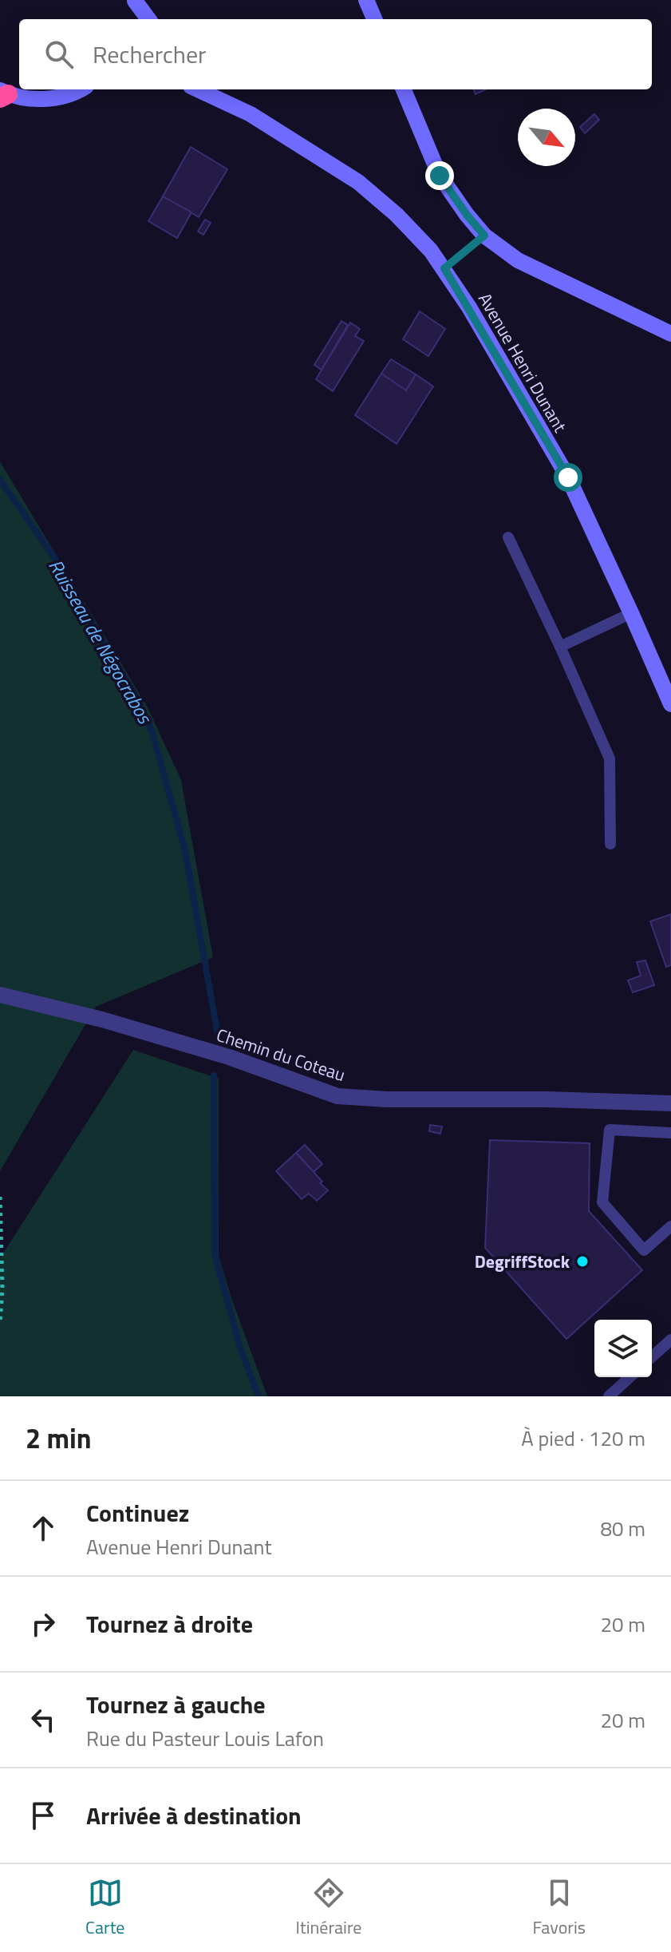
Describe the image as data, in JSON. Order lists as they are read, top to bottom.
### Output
{
  "streets": {
    "main road": ["Avenue Henri Dunant"],
    "street": ["Chemin du Coteau"]
  },
  "water": ["Ruisseau de Négocrabos"],
  "places": ["DegriffStock"],
  "north": "bottom right",
  "page": {
    "search": "Rechercher",
    "heading": ["2 min", "À pied · 120 m"],
    "list": [
      ["Continuez", "Avenue Henri Dunant", "80 m"],
      ["Tournez à droite", "20 m"],
      ["Tournez à gauche", "Rue du Pasteur Louis Lafon", "20 m"],
      "Arrivée à destination"
    ],
    "nav": ["Carte", "Itinéraire", "Favoris"]
  }
}
